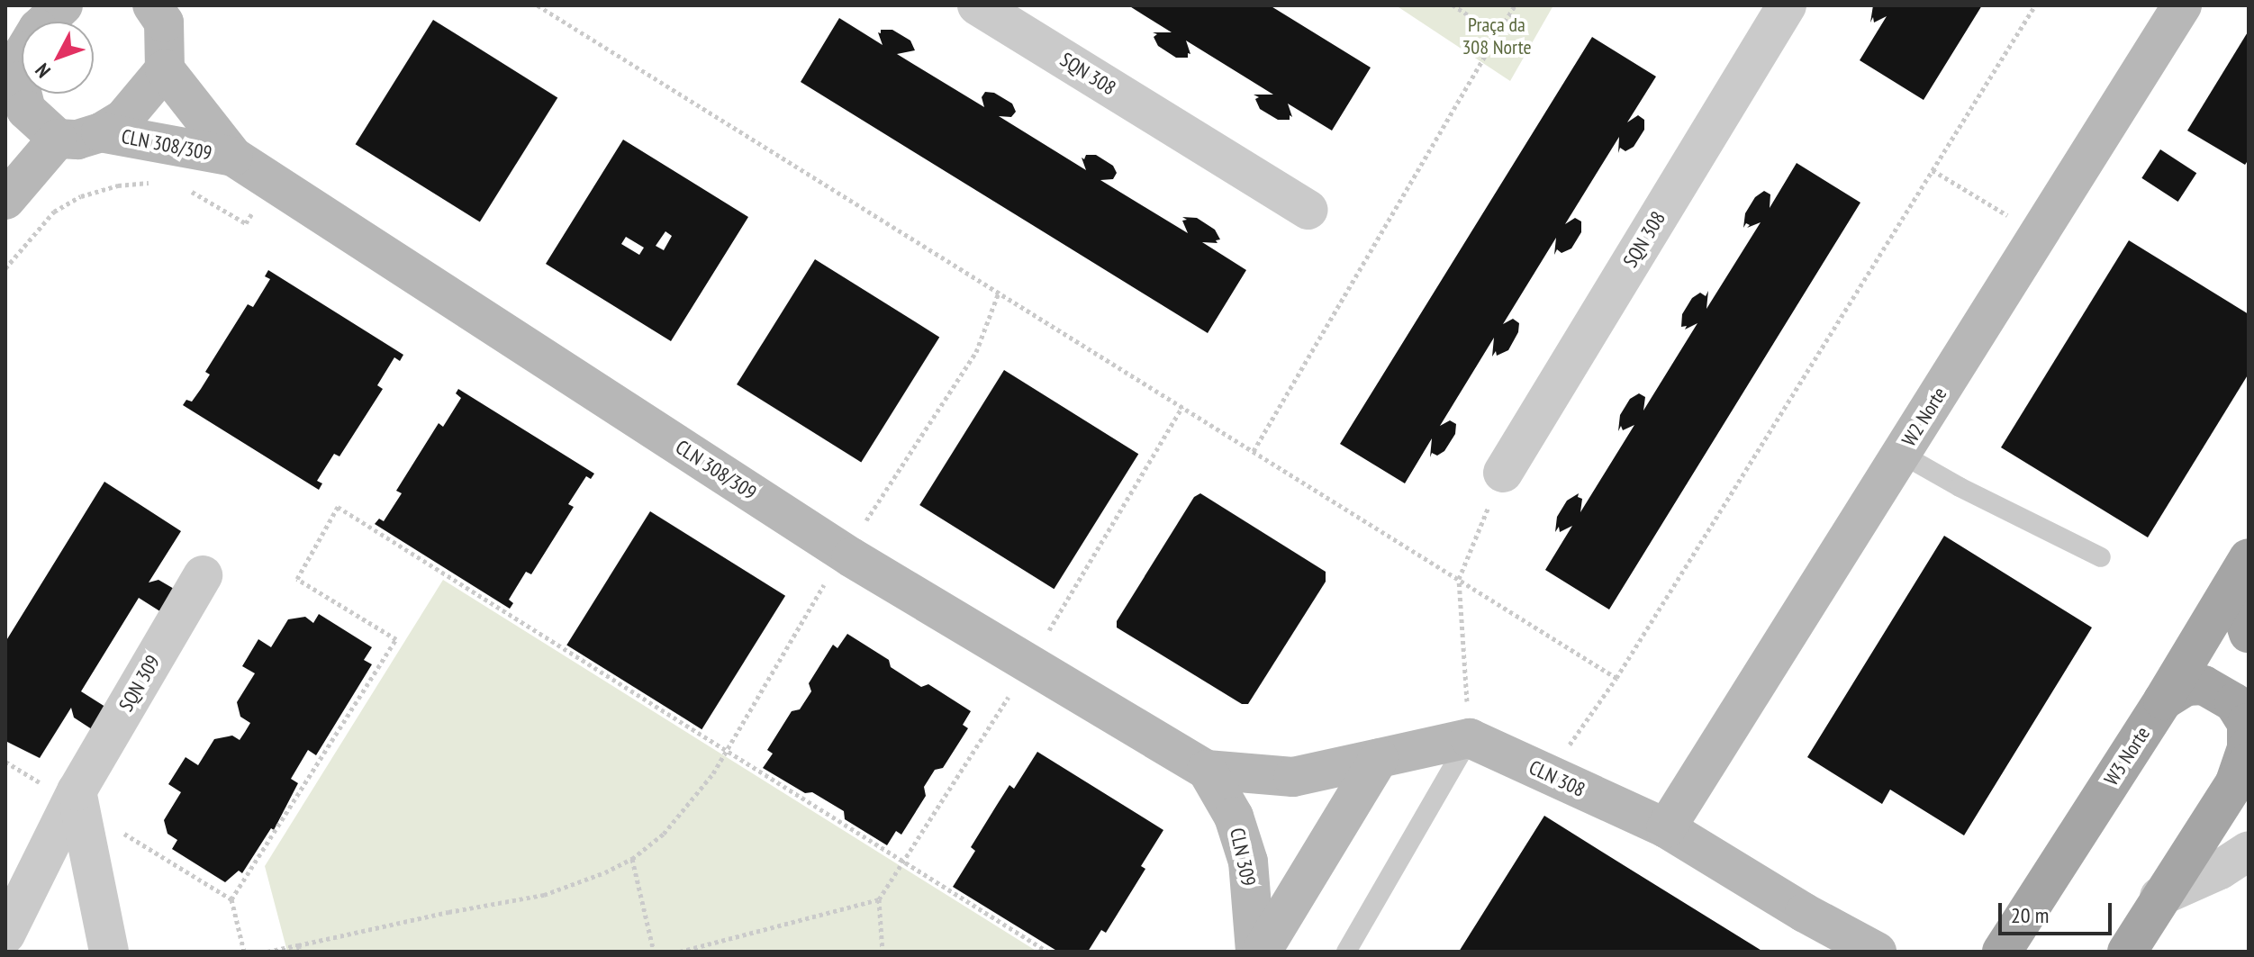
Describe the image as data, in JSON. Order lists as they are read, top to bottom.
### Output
{
  "streets": {
    "main road": ["W3 Norte"],
    "street": [
      "SQN 308",
      "CLN 308/309",
      "W2 Norte",
      "SQN 309",
      "CLN 308",
      "CLN 309"
    ]
  },
  "crossings": [
    ["CLN 308/309", "CLN 309"],
    ["W2 Norte", "CLN 308"]
  ],
  "parks": ["Praça da 308 Norte"],
  "scale_bar": "20 m",
  "north": "bottom left"
}
